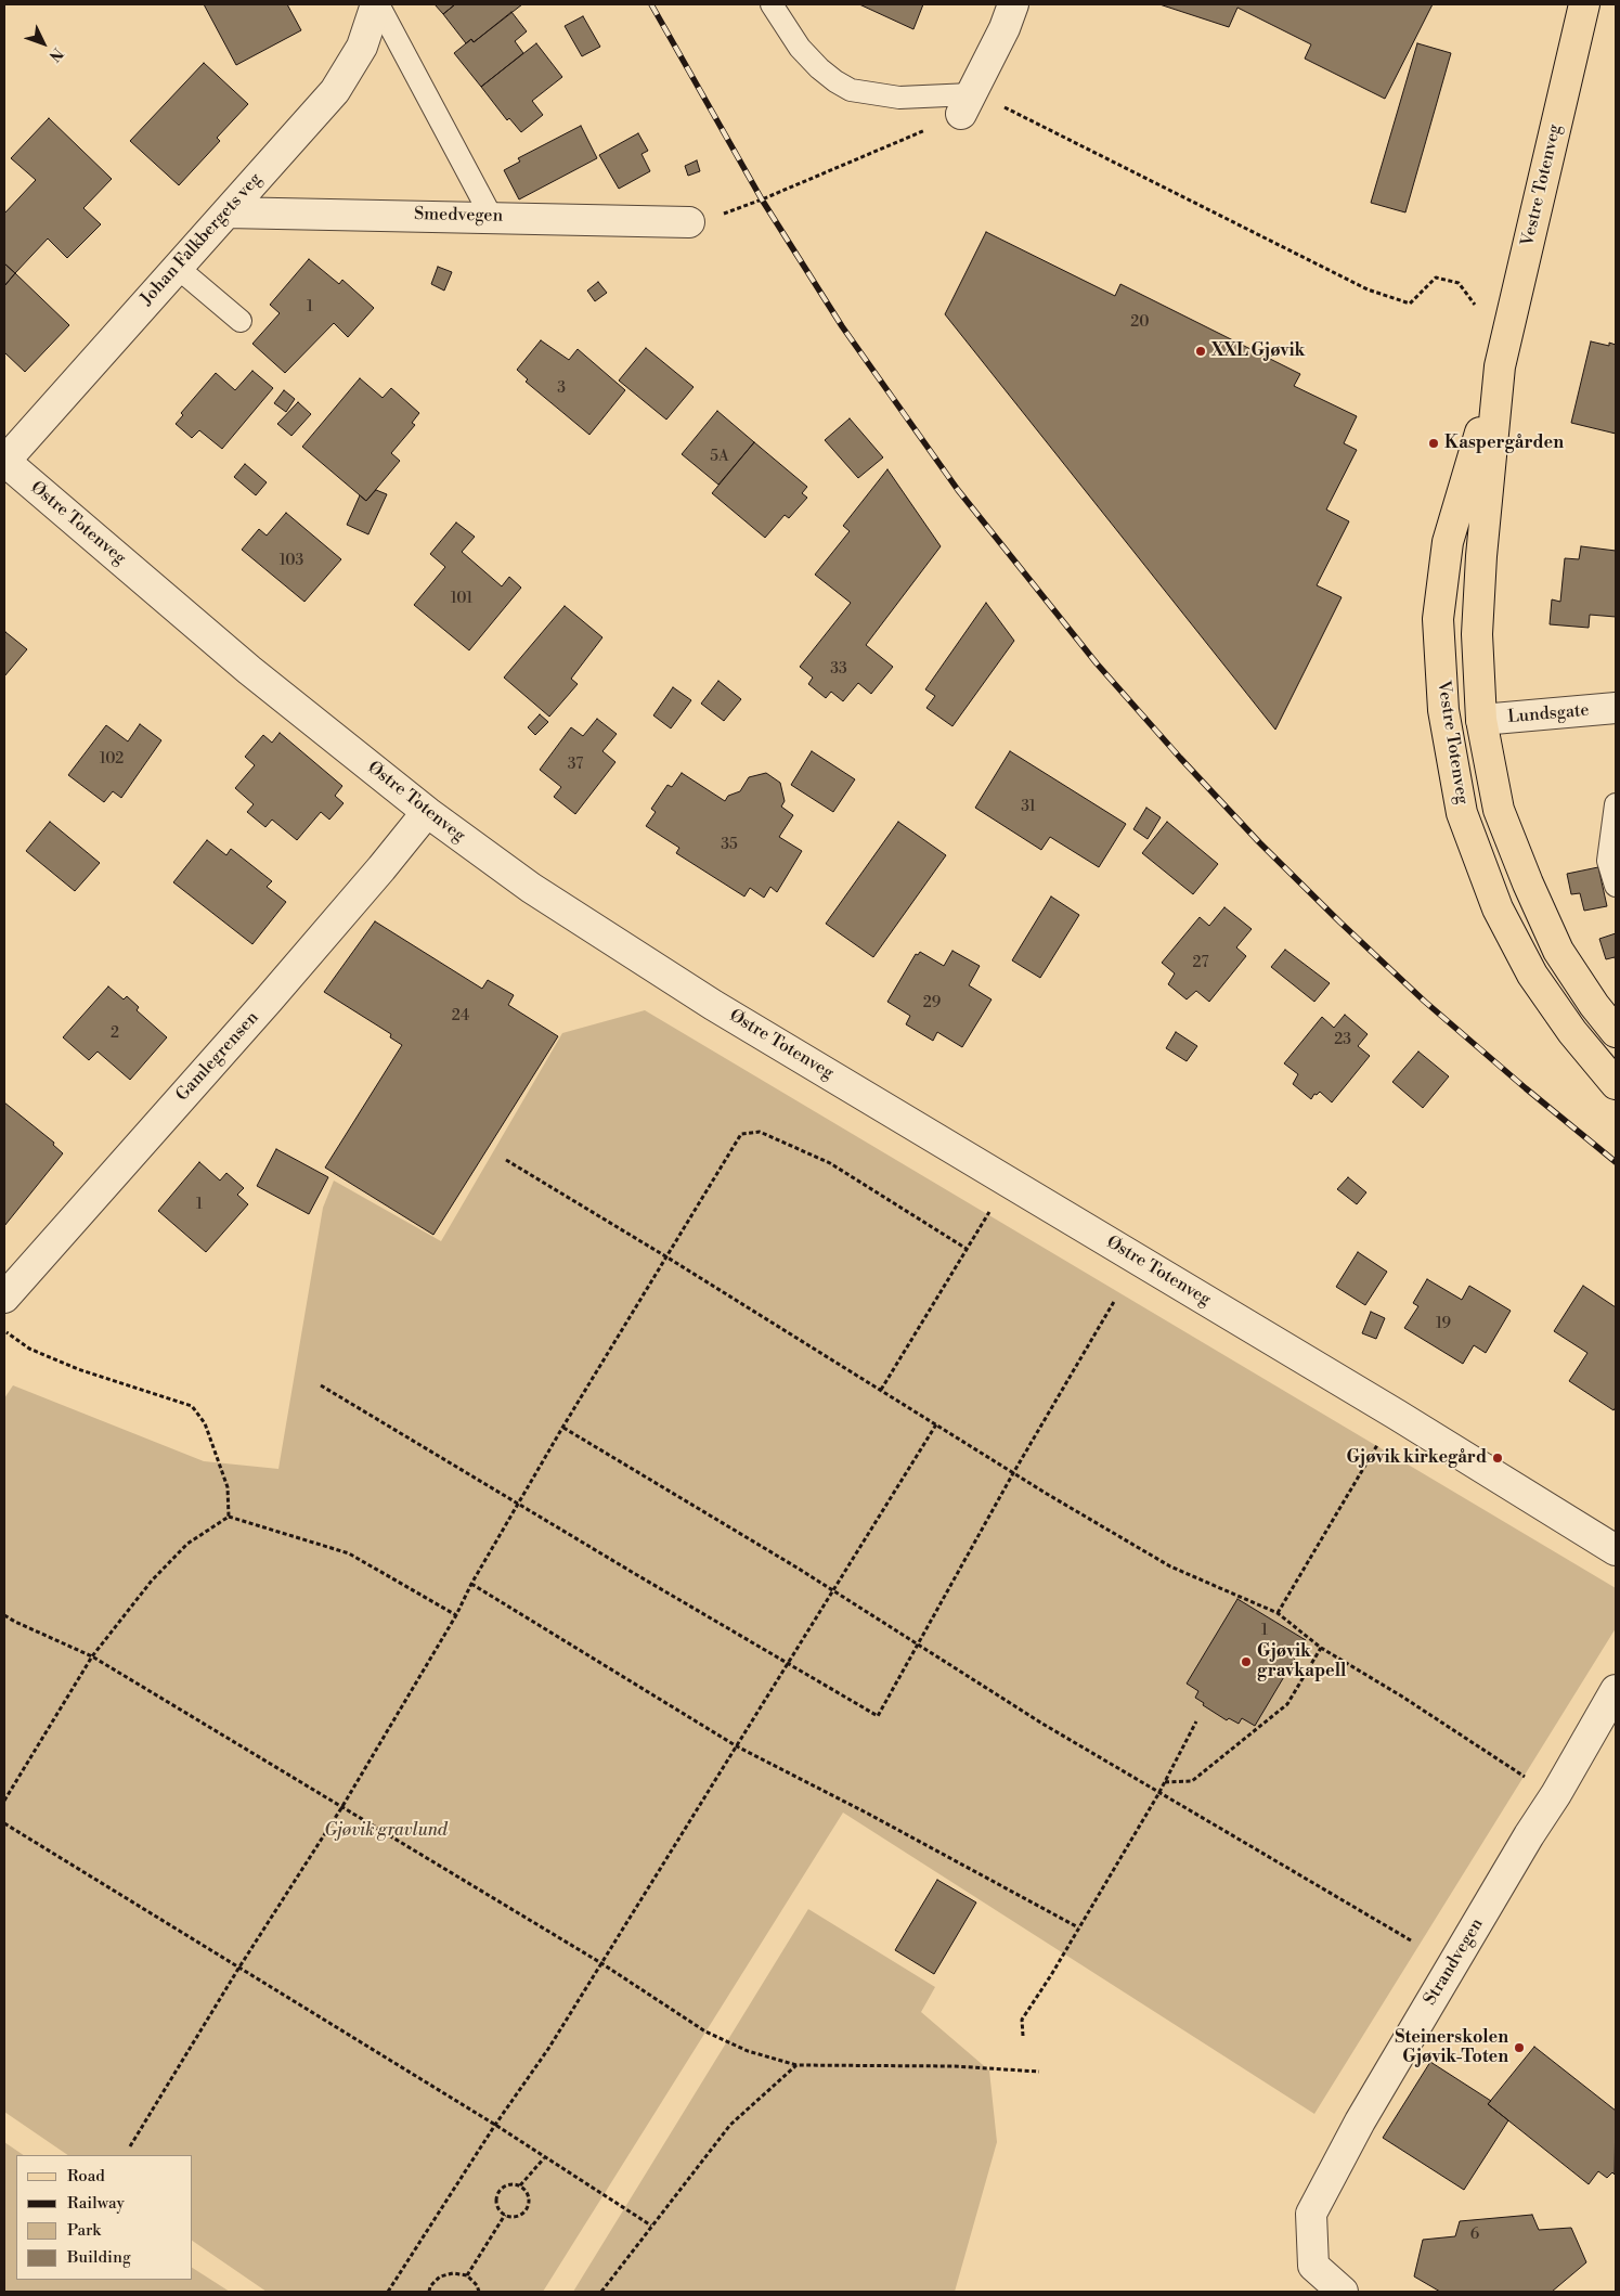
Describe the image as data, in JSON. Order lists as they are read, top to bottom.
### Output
{
  "streets": {
    "main road": ["Vestre Totenveg"],
    "street": [
      "Smedvegen",
      "Johan Falkbergets veg",
      "Østre Totenveg",
      "Lundsgate",
      "Gamlegrensen",
      "Strandvegen"
    ]
  },
  "crossings": [
    ["Vestre Totenveg", "Lundsgate"],
    ["Smedvegen", "Johan Falkbergets veg"],
    ["Johan Falkbergets veg", "Østre Totenveg"],
    ["Østre Totenveg", "Gamlegrensen"]
  ],
  "parks": ["Gjøvik gravlund"],
  "places": [
    "XXL Gjøvik",
    "Kaspergården",
    "Gjøvik kirkegård",
    "Gjøvik gravkapell",
    "Steinerskolen Gjøvik-Toten"
  ],
  "house_numbers": [
    "1",
    "20",
    "3",
    "5A",
    "103",
    "101",
    "33",
    "102",
    "37",
    "31",
    "35",
    "27",
    "29",
    "24",
    "2",
    "23",
    "1",
    "19",
    "1",
    "6"
  ],
  "legend": [
    "Road",
    "Railway",
    "Park",
    "Building"
  ],
  "north": "bottom right"
}
